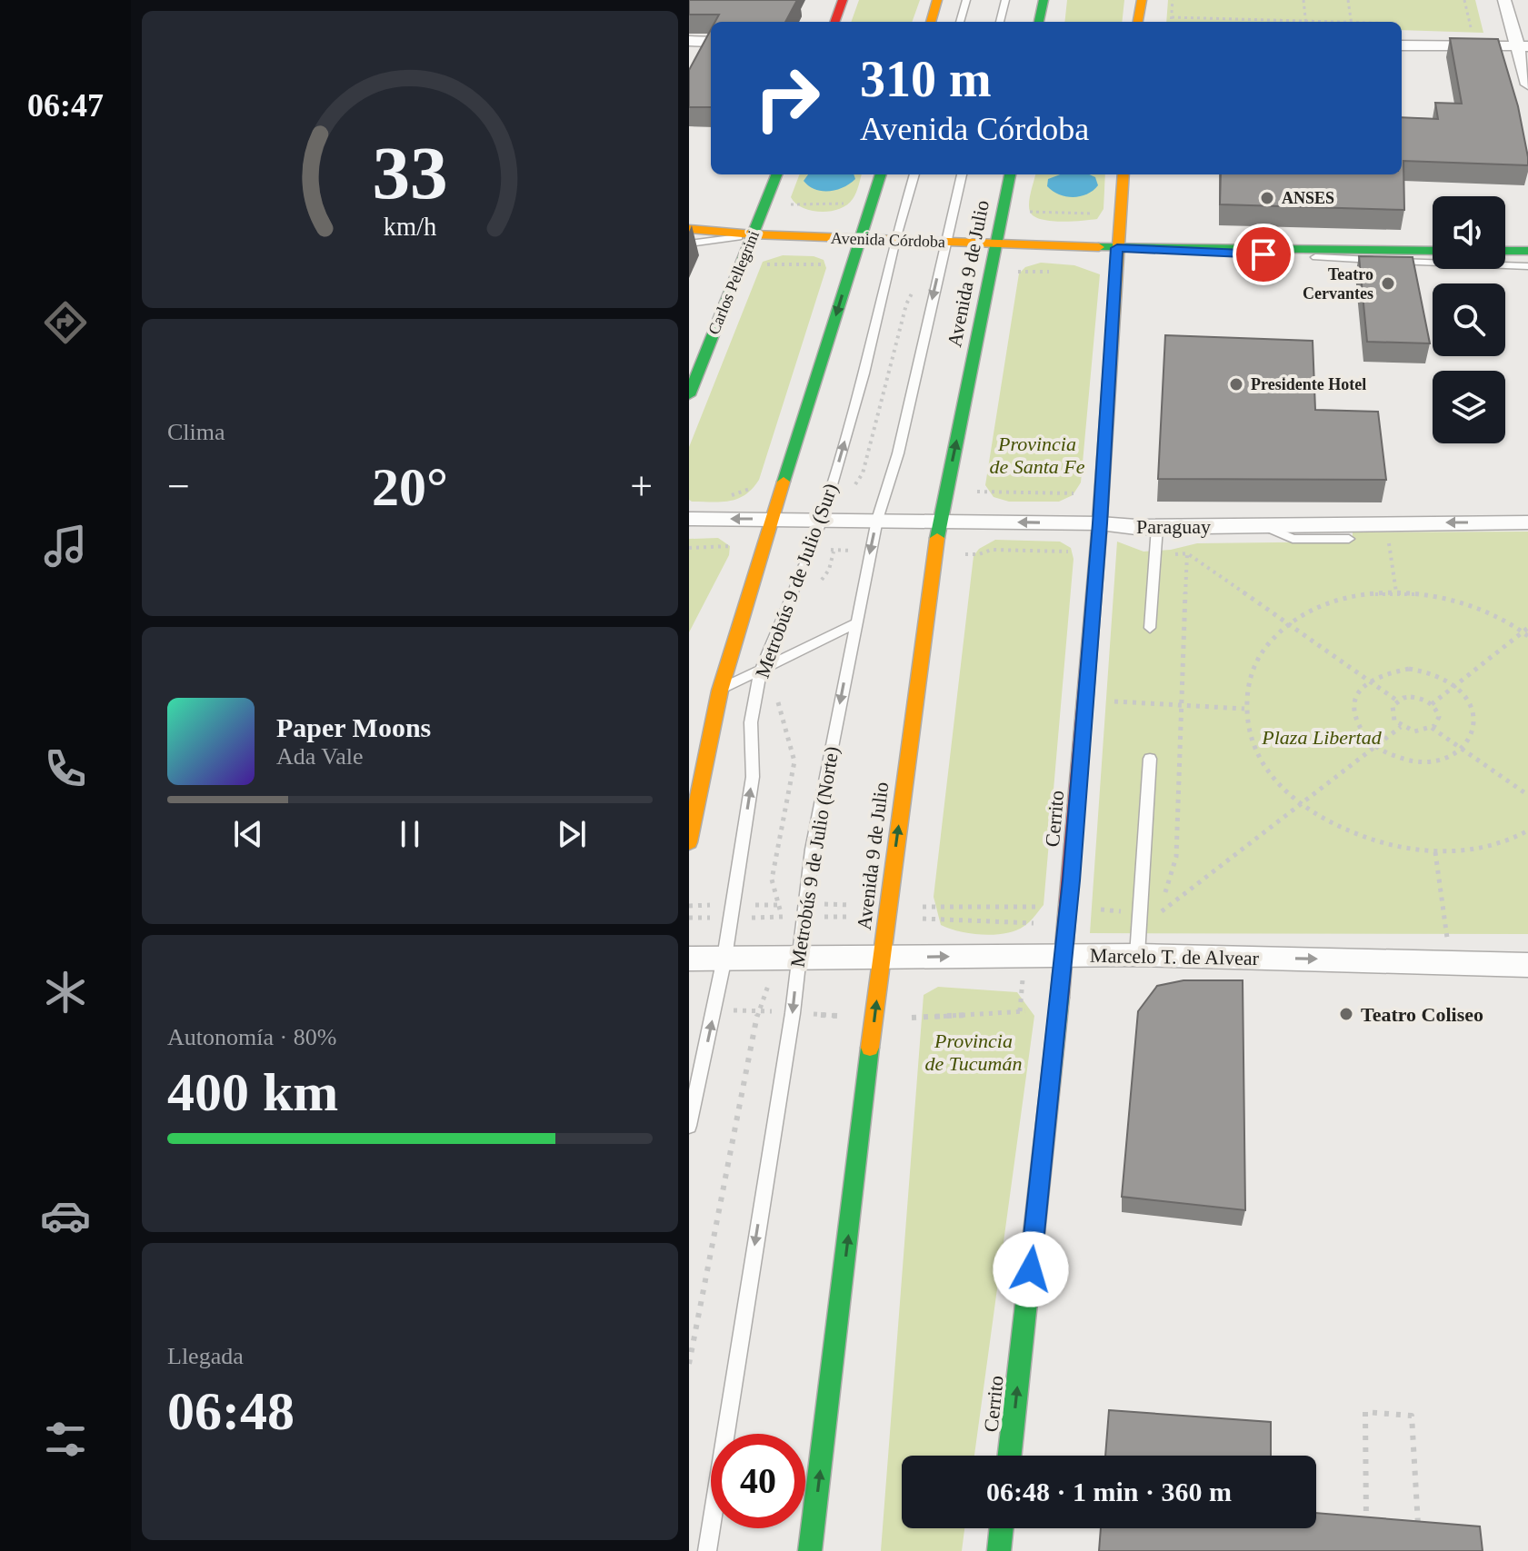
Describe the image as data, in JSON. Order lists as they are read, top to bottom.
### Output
{
  "streets": {
    "main road": [
      "Avenida Córdoba",
      "Avenida 9 de Julio",
      "Carlos Pellegrini",
      "Cerrito"
    ],
    "street": ["Paraguay", "Marcelo T. de Alvear"],
    "lane": ["Metrobús 9 de Julio (Sur)", "Metrobús 9 de Julio (Norte)"]
  },
  "crossings": [
    ["Avenida Córdoba", "Avenida 9 de Julio"],
    ["Avenida Córdoba", "Carlos Pellegrini"],
    ["Avenida Córdoba", "Metrobús 9 de Julio (Sur)"],
    ["Avenida Córdoba", "Cerrito"],
    ["Avenida Córdoba", "Metrobús 9 de Julio (Norte)"],
    ["Avenida 9 de Julio", "Paraguay"],
    ["Avenida 9 de Julio", "Marcelo T. de Alvear"],
    ["Paraguay", "Metrobús 9 de Julio (Sur)"],
    ["Paraguay", "Cerrito"],
    ["Paraguay", "Metrobús 9 de Julio (Norte)"],
    ["Metrobús 9 de Julio (Sur)", "Marcelo T. de Alvear"],
    ["Cerrito", "Marcelo T. de Alvear"],
    ["Metrobús 9 de Julio (Norte)", "Marcelo T. de Alvear"]
  ],
  "one_way": [
    "Avenida 9 de Julio",
    "Paraguay",
    "Metrobús 9 de Julio (Sur)",
    "Cerrito",
    "Metrobús 9 de Julio (Norte)",
    "Marcelo T. de Alvear"
  ],
  "parks": ["Provincia de Santa Fe", "Plaza Libertad", "Provincia de Tucumán"],
  "places": [
    "ANSES",
    "Teatro Cervantes",
    "Presidente Hotel",
    "Teatro Coliseo"
  ],
  "page": {
    "tabs": "06:47",
    "turn": ["310 m", "Avenida Córdoba"],
    "tile": [
      "Clima",
      ["Autonomía · 80%", "400 km"],
      ["Llegada", "06:48"]
    ],
    "heat": ["−", "20°", "+"],
    "song": ["Paper Moons", "Ada Vale"],
    "limit": "40",
    "trip": "06:48 · 1 min · 360 m",
    "gauge": ["33", "km/h"]
  }
}
